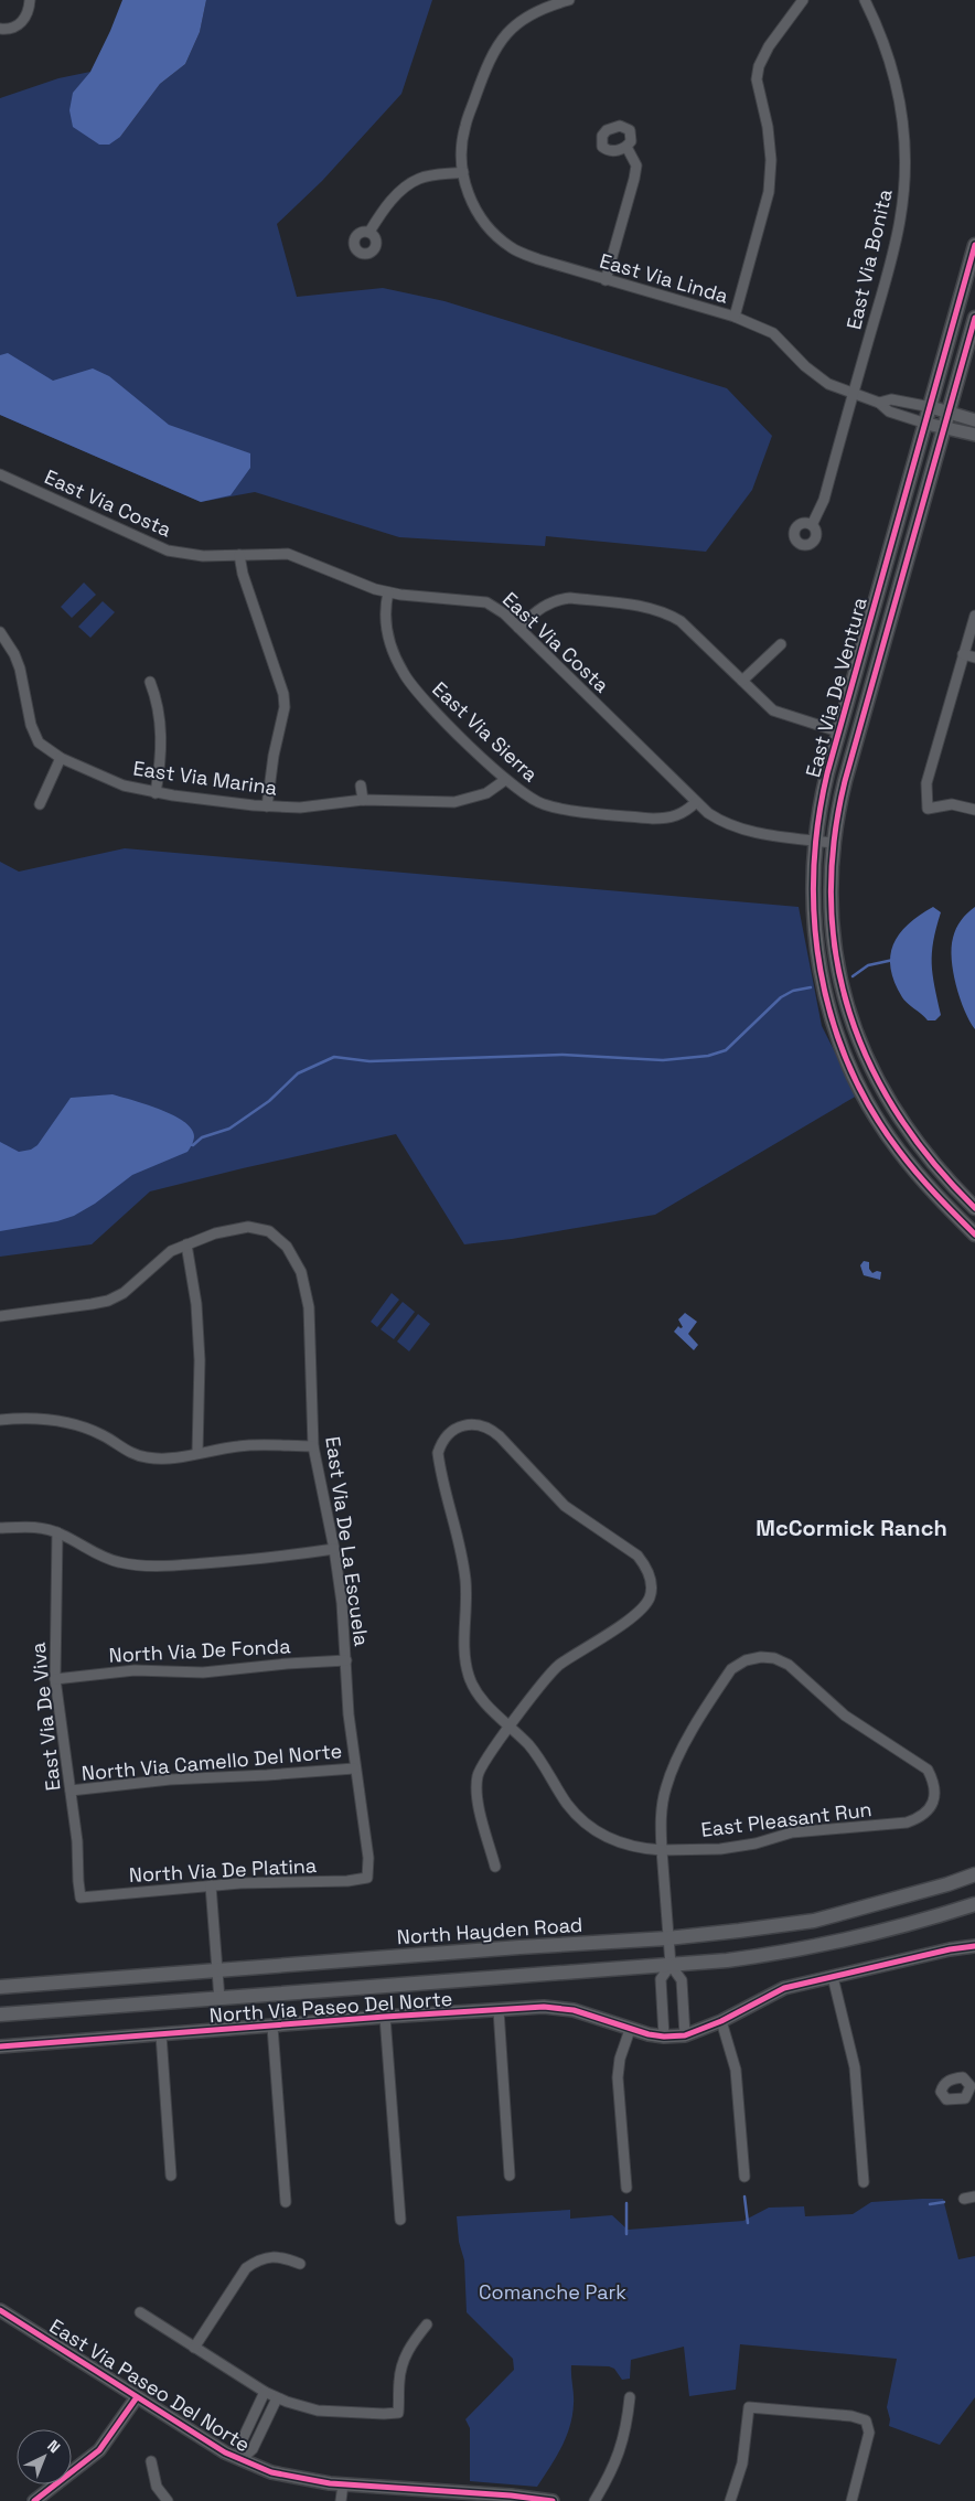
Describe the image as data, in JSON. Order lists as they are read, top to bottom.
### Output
{
  "streets": {
    "main road": ["East Via De Ventura", "North Hayden Road"],
    "street": [
      "East Via Bonita",
      "East Via Linda",
      "East Via Costa",
      "East Via Sierra",
      "East Via Marina",
      "East Via De La Escuela",
      "North Via De Fonda",
      "East Via De Viva",
      "North Via Camello Del Norte",
      "East Pleasant Run",
      "North Via De Platina",
      "North Via Paseo Del Norte",
      "East Via Paseo Del Norte"
    ]
  },
  "crossings": [
    ["East Via Bonita", "East Via Linda"],
    ["East Via Linda", "East Via De Ventura"],
    ["East Via Costa", "East Via De Ventura"],
    ["East Via Costa", "East Via Sierra"],
    ["East Via Sierra", "East Via Marina"],
    ["East Via De La Escuela", "North Via De Fonda"],
    ["East Via De La Escuela", "North Via Camello Del Norte"],
    ["East Via De La Escuela", "North Via De Platina"],
    ["North Via De Fonda", "East Via De Viva"],
    ["East Via De Viva", "North Via Camello Del Norte"],
    ["East Via De Viva", "North Via De Platina"],
    ["East Pleasant Run", "North Hayden Road"],
    ["East Pleasant Run", "North Via Paseo Del Norte"]
  ],
  "districts": ["McCormick Ranch"],
  "parks": ["Comanche Park"],
  "north": "top right"
}
